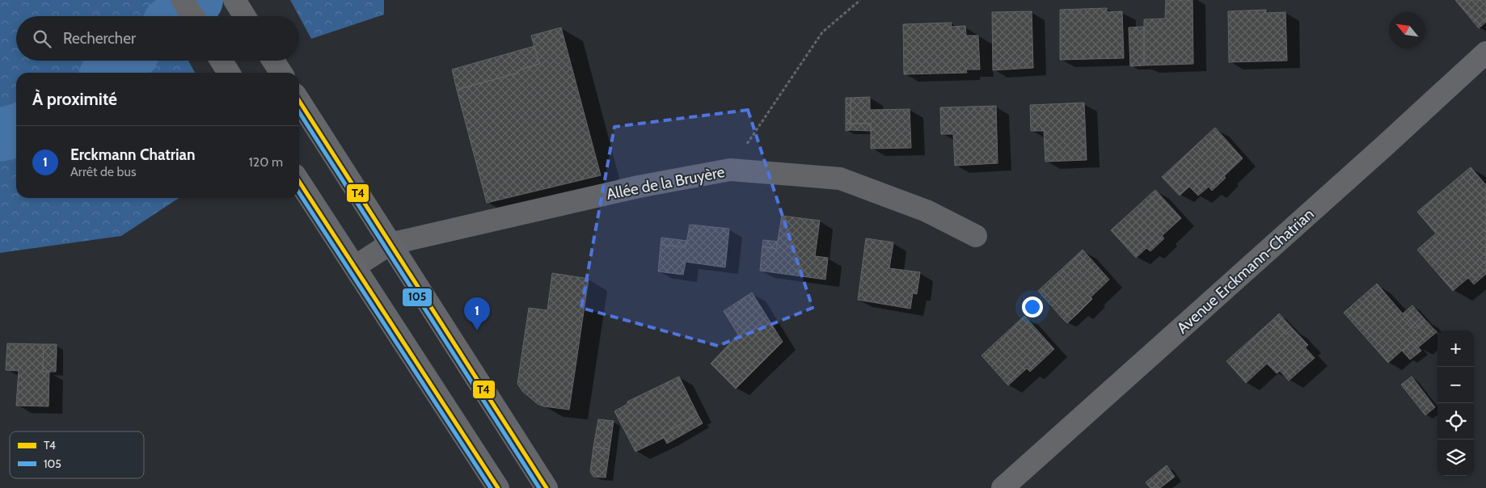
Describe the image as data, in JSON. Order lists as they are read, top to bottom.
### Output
{
  "streets": {
    "street": ["Allée de la Bruyère", "Avenue Erckmann-Chatrian"]
  },
  "lines": ["transit line T4", "transit line 105"],
  "legend": ["T4", "105"],
  "north": "top left",
  "page": {
    "search": "Rechercher",
    "heading": "À proximité",
    "list": [
      {
        "mark": "1",
        "name": "Erckmann Chatrian",
        "note": "Arrêt de bus",
        "value": "120 m"
      }
    ],
    "pins": "1",
    "map_buttons": ["+", "−"]
  }
}
